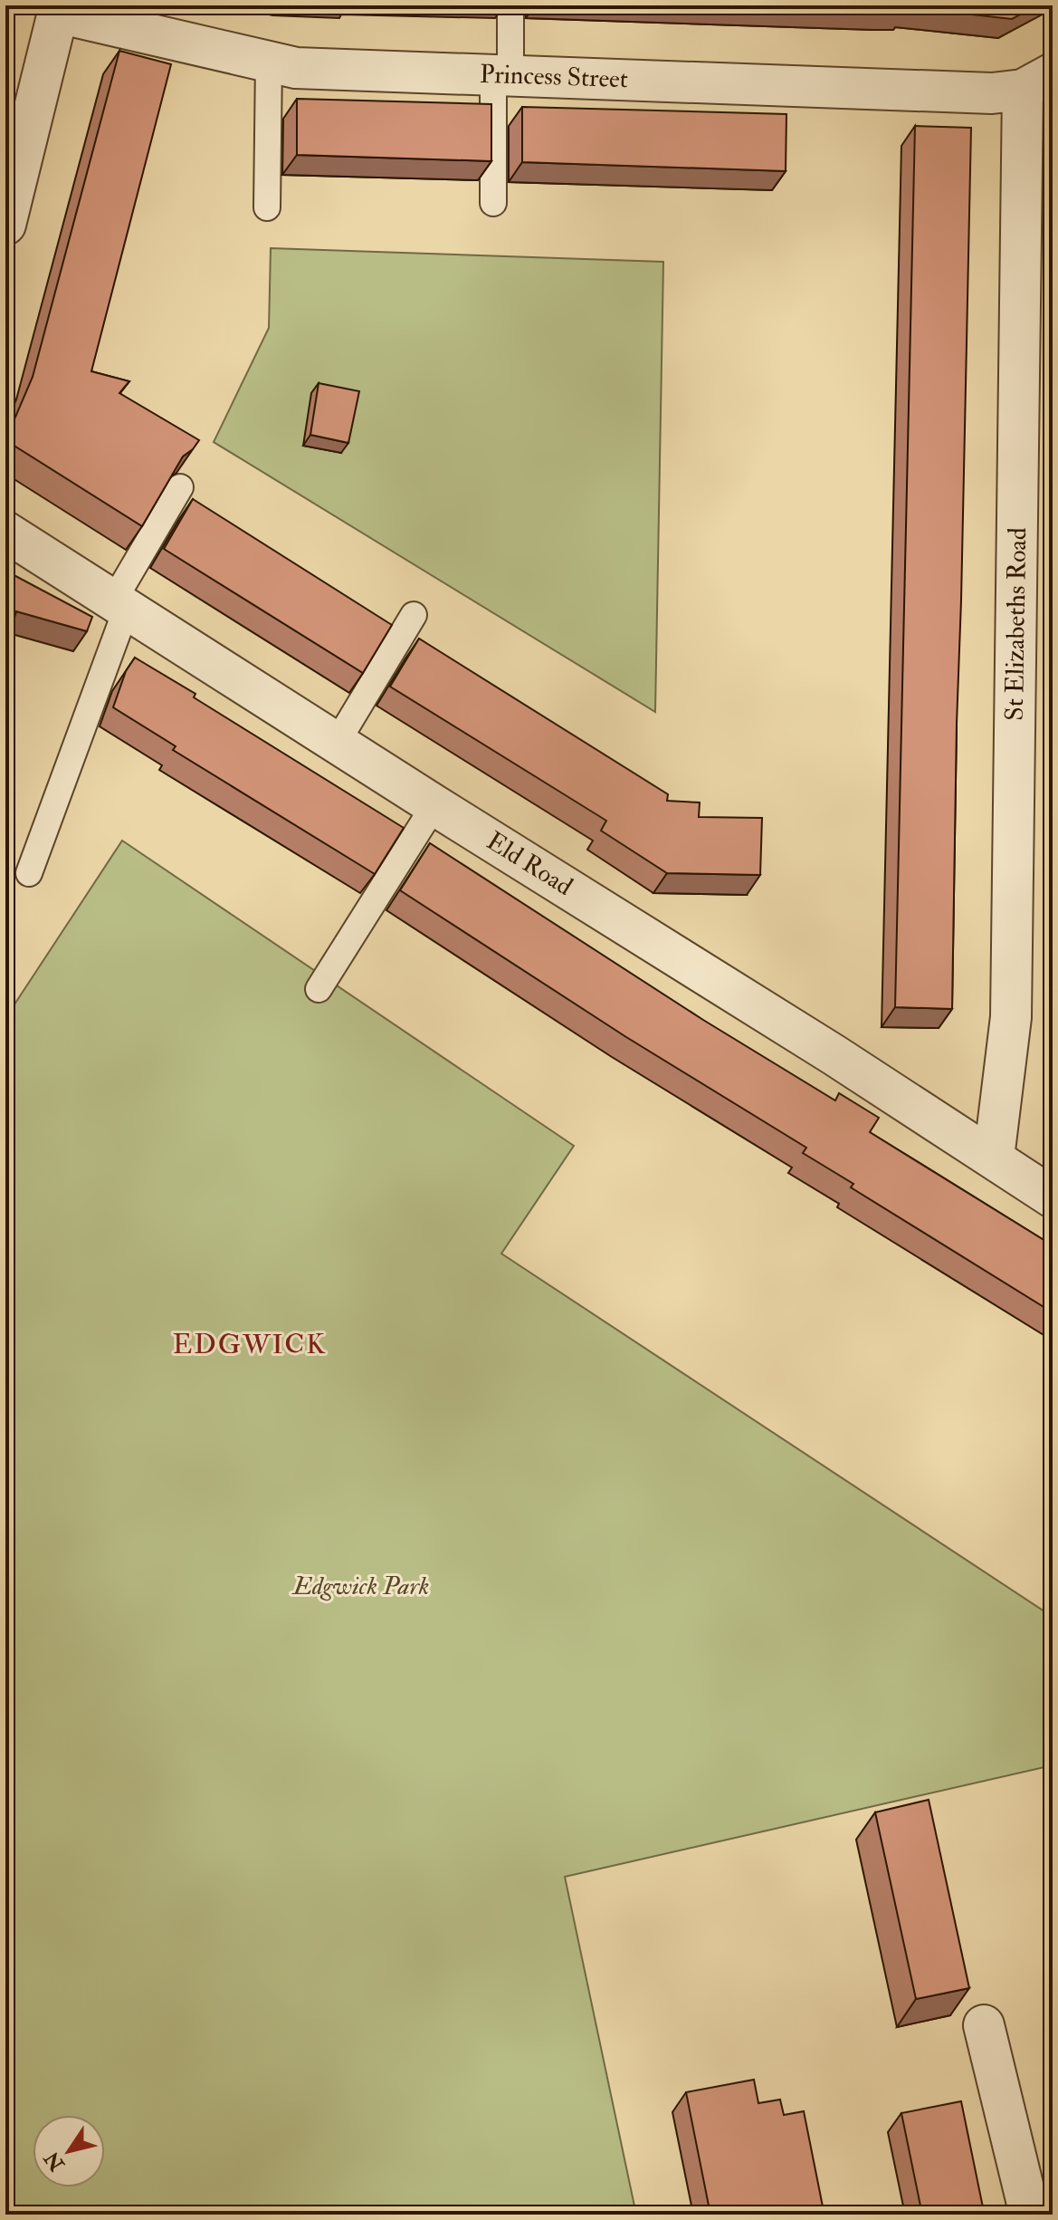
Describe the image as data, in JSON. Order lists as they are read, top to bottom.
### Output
{
  "streets": {
    "street": ["Princess Street", "St Elizabeths Road", "Eld Road"]
  },
  "crossings": [
    ["Princess Street", "St Elizabeths Road"],
    ["St Elizabeths Road", "Eld Road"]
  ],
  "districts": ["EDGWICK"],
  "parks": ["Edgwick Park"],
  "north": "bottom left"
}
